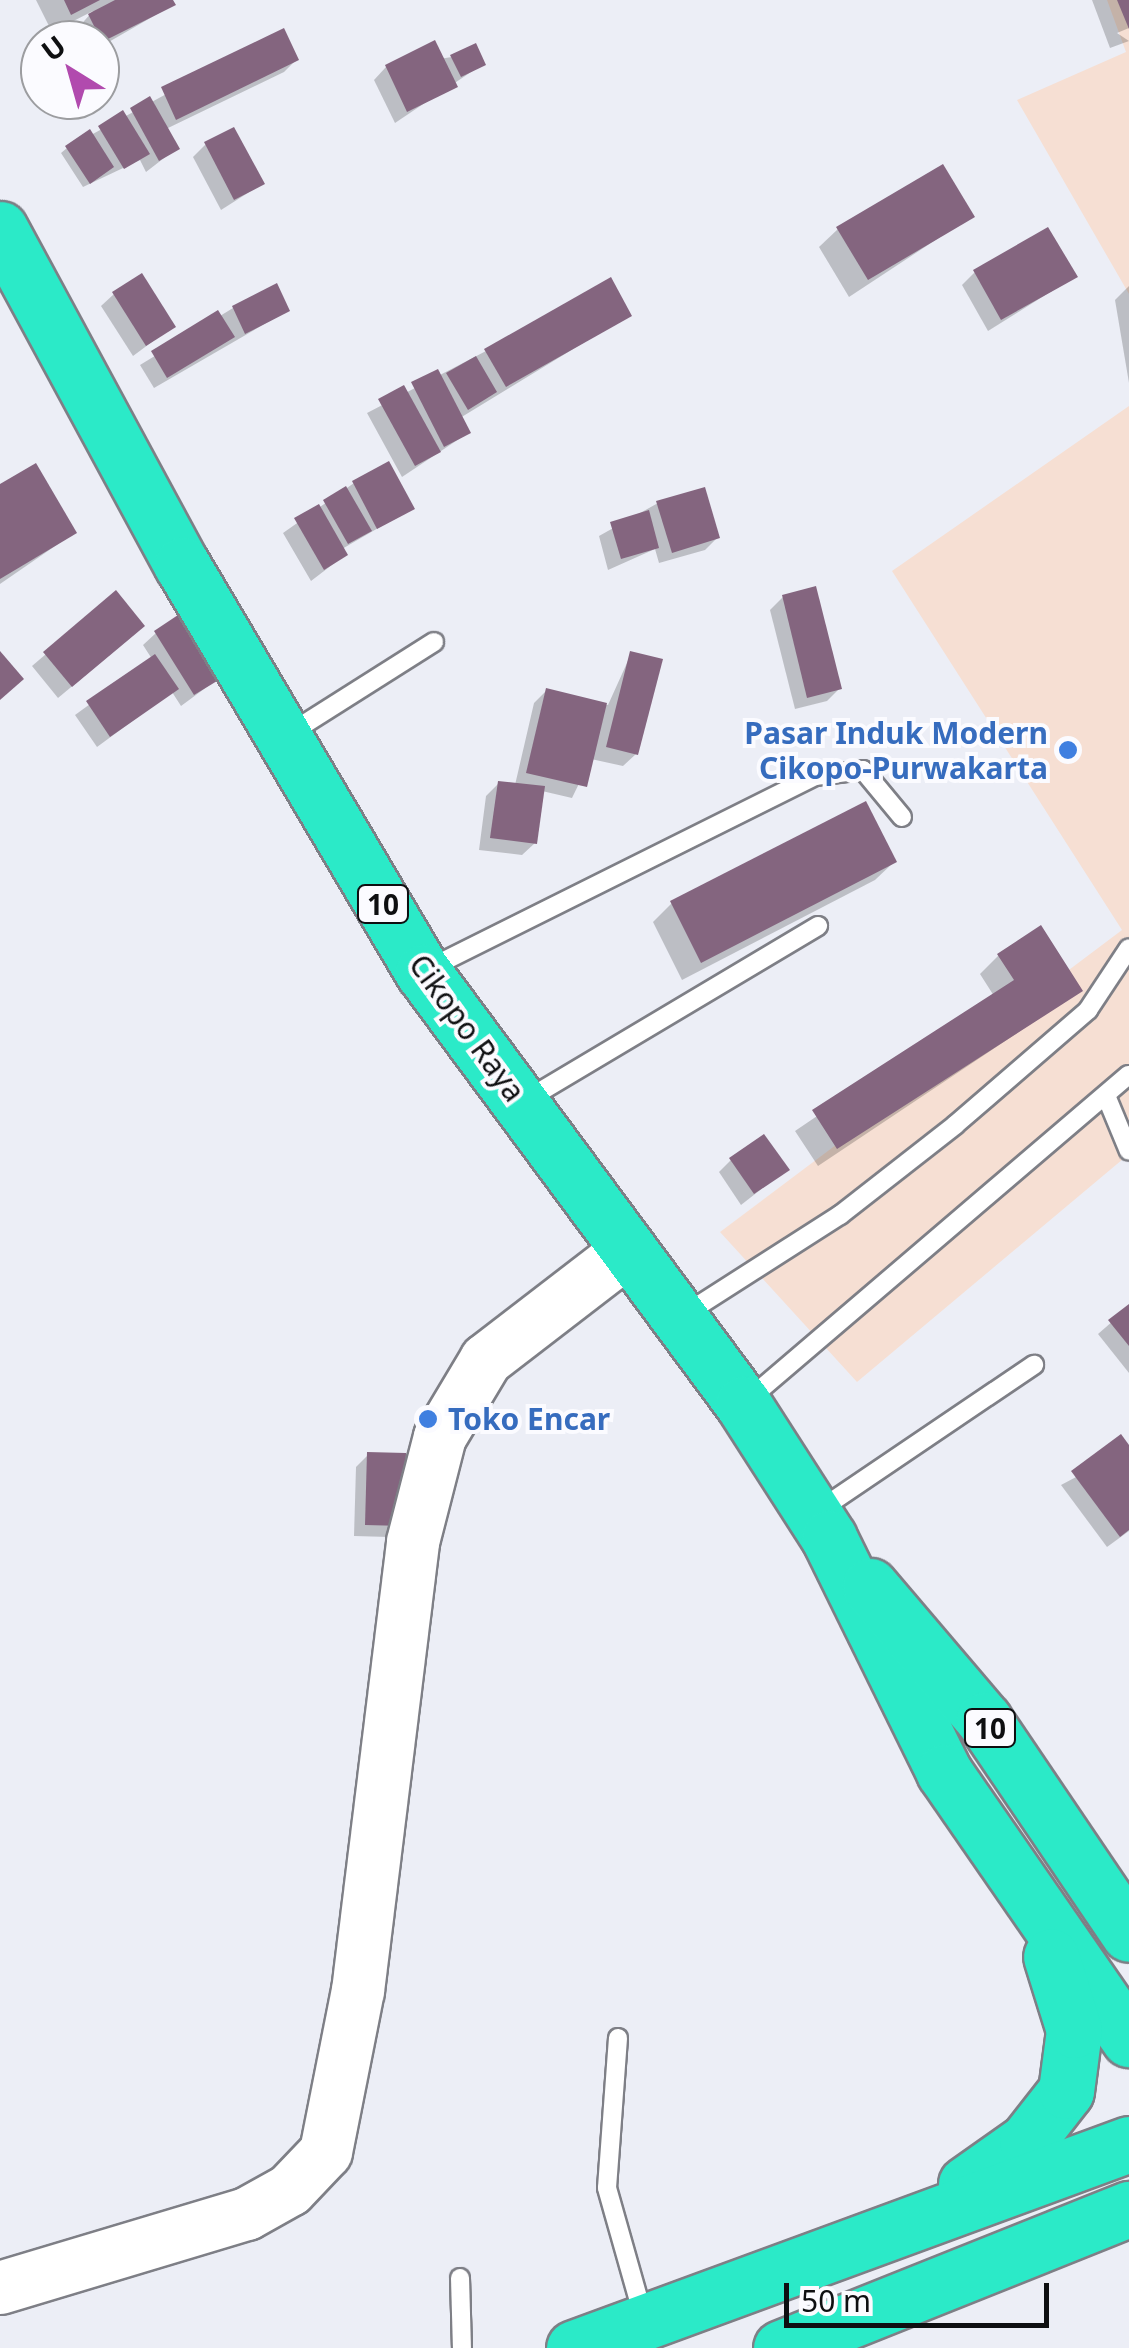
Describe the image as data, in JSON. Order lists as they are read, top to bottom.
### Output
{
  "streets": {
    "highway": ["10", "Cikopo Raya"]
  },
  "crossings": [
    ["10", "Cikopo Raya"]
  ],
  "places": ["Pasar Induk Modern Cikopo-Purwakarta", "Toko Encar"],
  "scale_bar": "50 m",
  "north": "top left"
}
